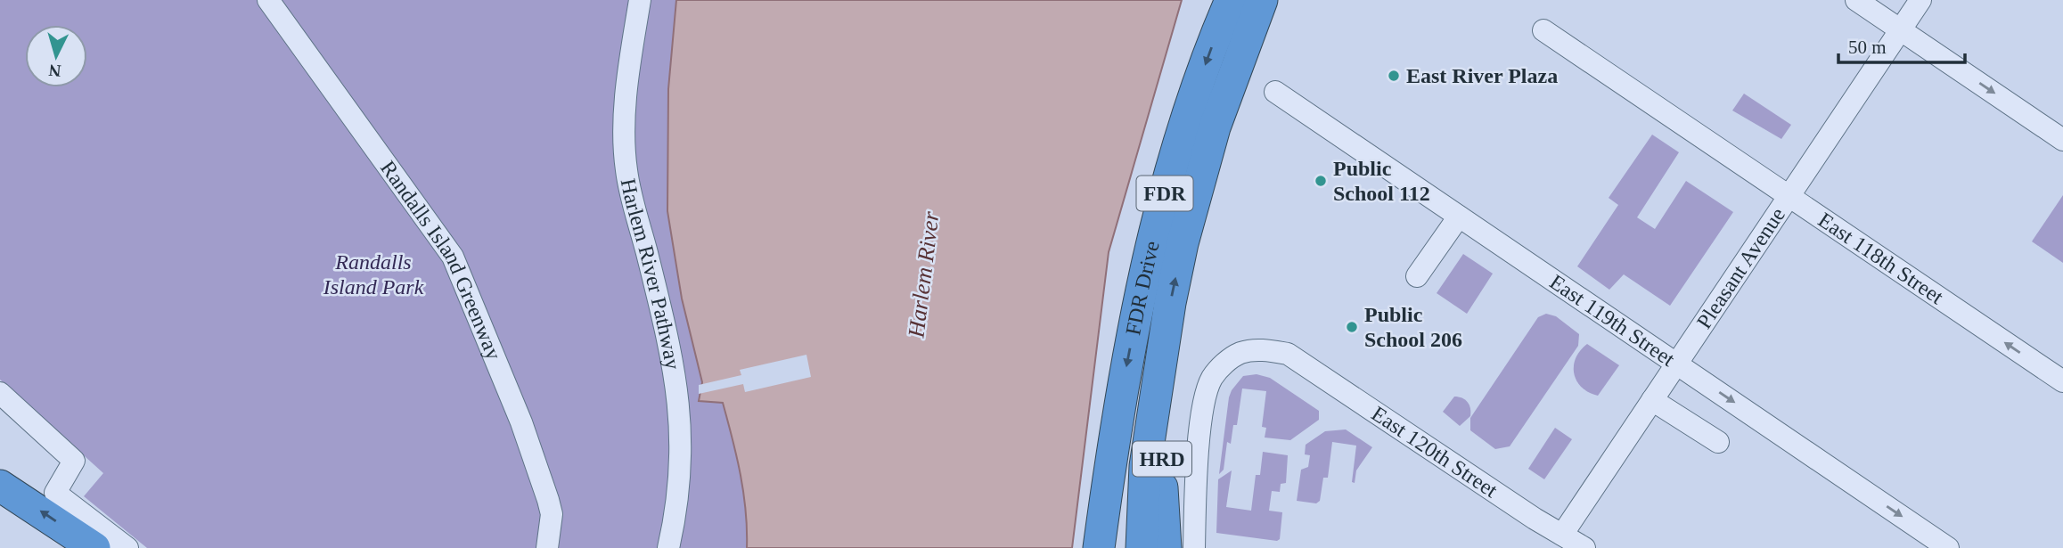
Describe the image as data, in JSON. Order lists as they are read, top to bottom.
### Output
{
  "streets": {
    "highway": ["FDR", "FDR Drive", "HRD"],
    "street": [
      "East 118th Street",
      "Randalls Island Greenway",
      "Pleasant Avenue",
      "Harlem River Pathway",
      "East 119th Street",
      "East 120th Street"
    ]
  },
  "crossings": [
    ["East 118th Street", "Pleasant Avenue"],
    ["Pleasant Avenue", "East 119th Street"],
    ["Pleasant Avenue", "East 120th Street"],
    ["FDR Drive", "HRD"]
  ],
  "one_way": ["East 118th Street", "East 119th Street"],
  "water": ["Harlem River"],
  "parks": ["Randalls Island Park"],
  "places": ["East River Plaza", "Public School 112", "Public School 206"],
  "scale_bar": "50 m",
  "north": "bottom"
}
